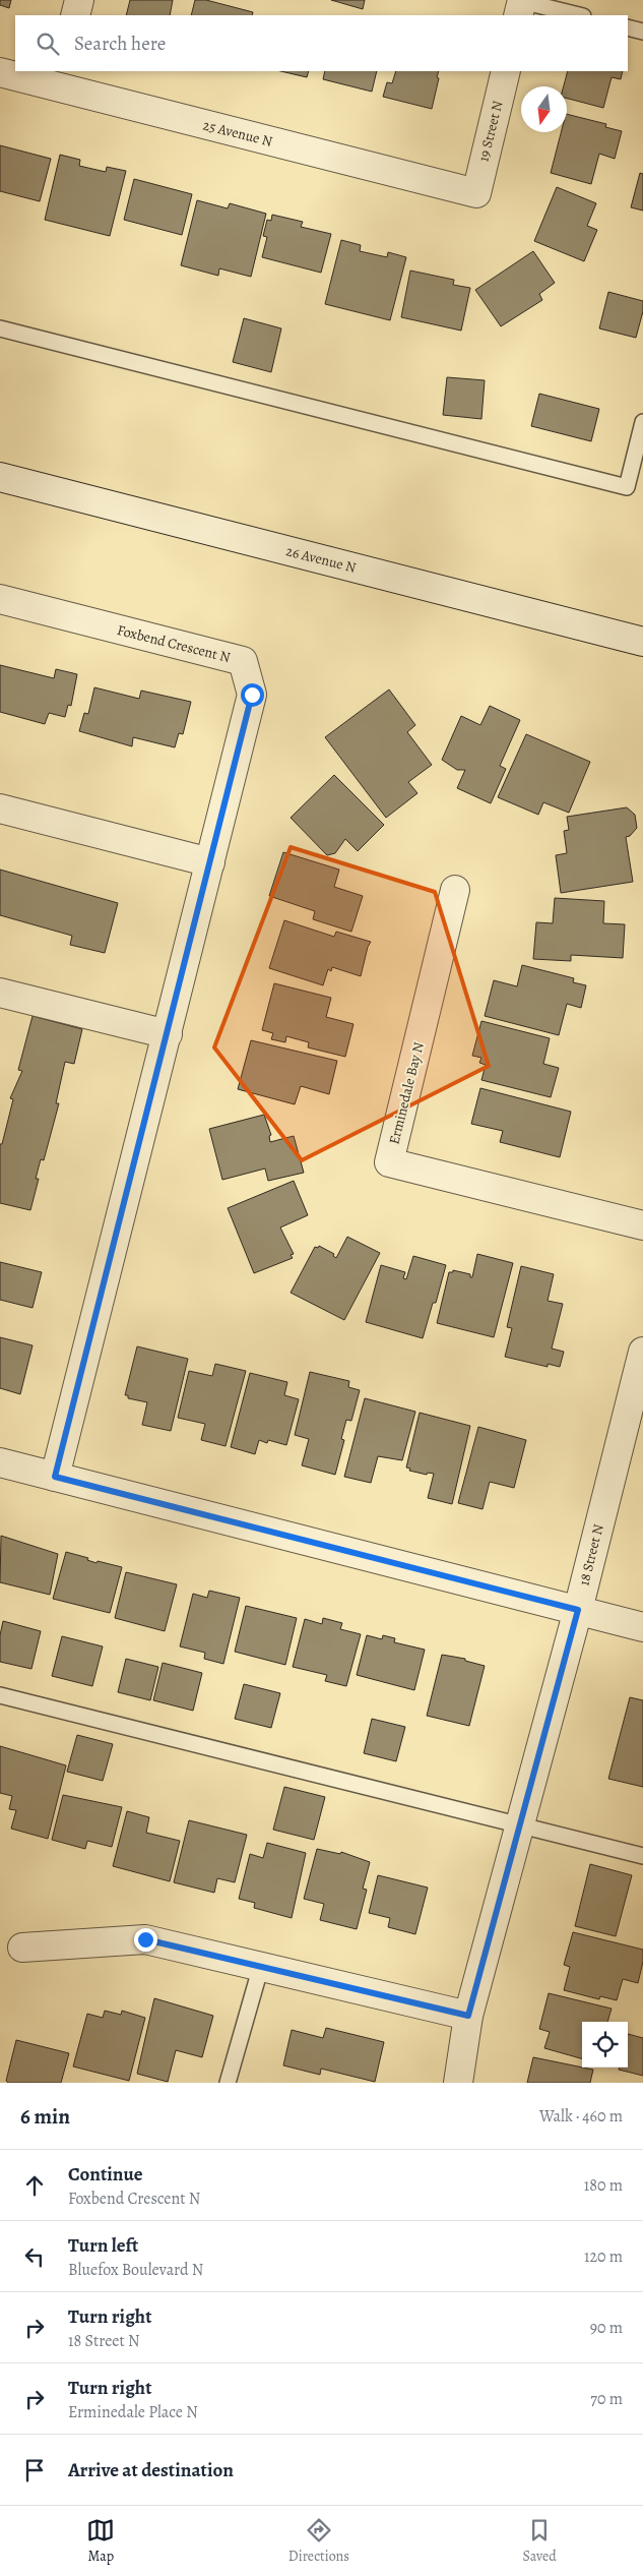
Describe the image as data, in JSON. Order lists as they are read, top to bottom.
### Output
{
  "streets": {
    "street": [
      "19 Street N",
      "25 Avenue N",
      "26 Avenue N",
      "Foxbend Crescent N",
      "Erminedale Bay N",
      "18 Street N"
    ]
  },
  "crossings": [
    ["19 Street N", "25 Avenue N"]
  ],
  "north": "bottom",
  "page": {
    "search": "Search here",
    "heading": ["6 min", "Walk · 460 m"],
    "list": [
      ["Continue", "Foxbend Crescent N", "180 m"],
      ["Turn left", "Bluefox Boulevard N", "120 m"],
      ["Turn right", "18 Street N", "90 m"],
      ["Turn right", "Erminedale Place N", "70 m"],
      "Arrive at destination"
    ],
    "nav": ["Map", "Directions", "Saved"]
  }
}
